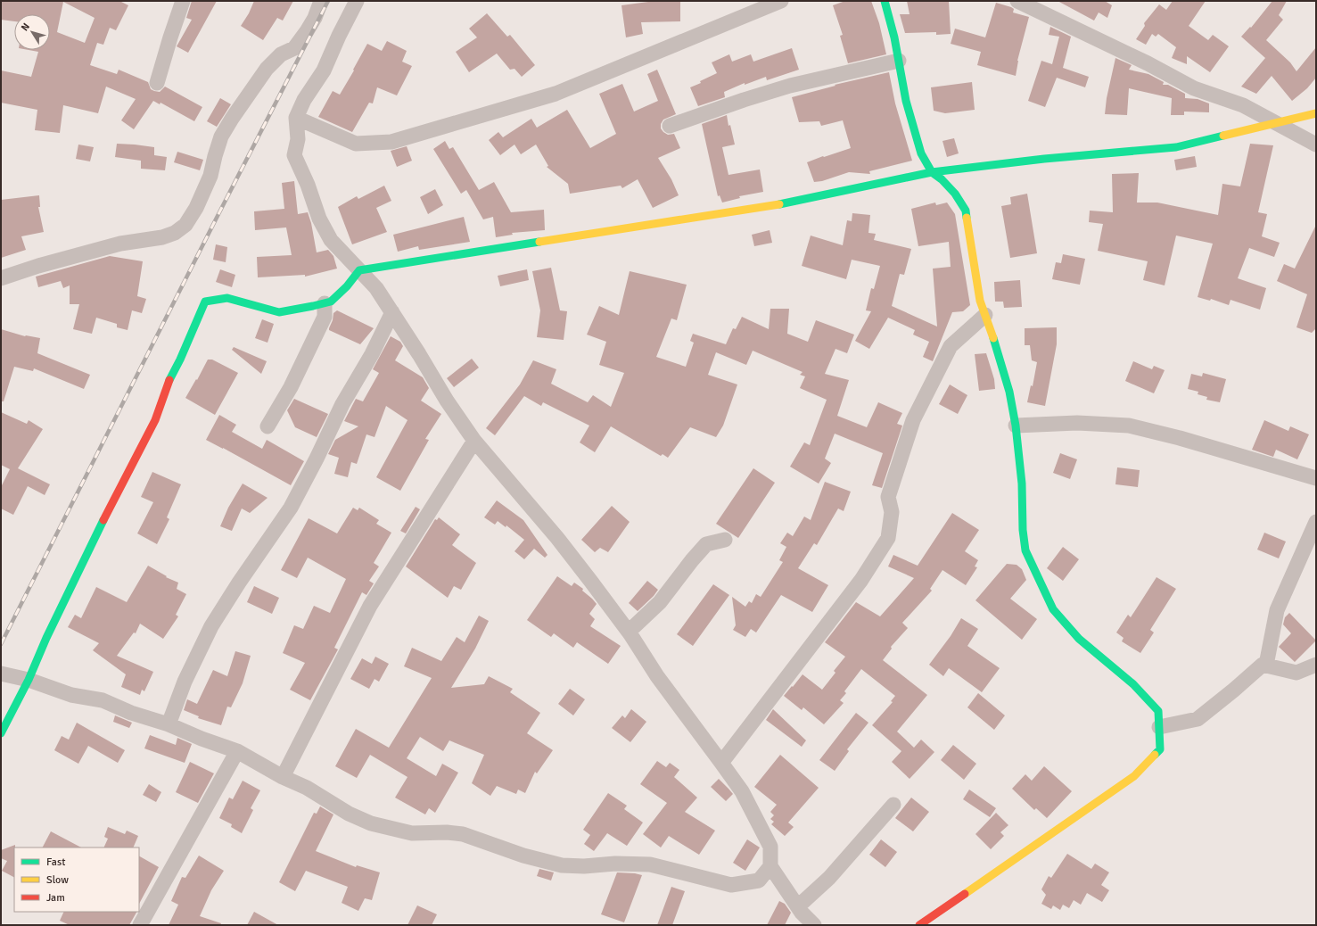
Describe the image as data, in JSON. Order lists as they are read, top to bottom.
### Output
{
  "legend": ["Fast", "Slow", "Jam"],
  "north": "top left"
}
